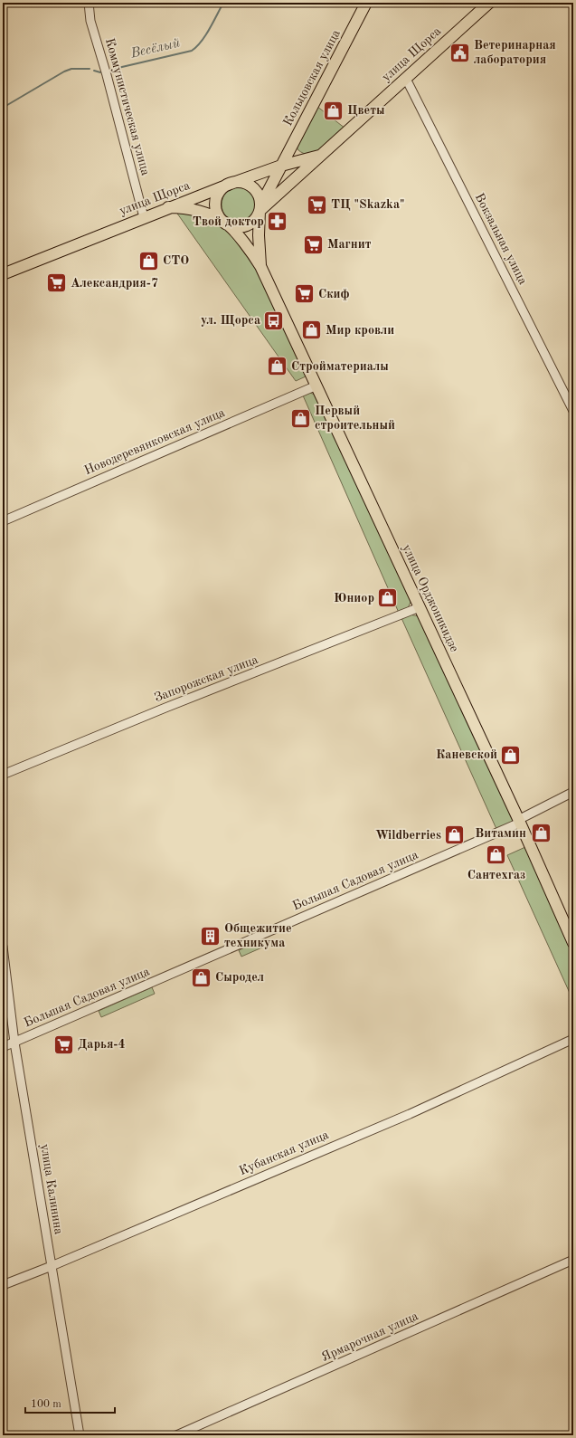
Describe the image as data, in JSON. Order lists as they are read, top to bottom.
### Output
{
  "streets": {
    "main road": ["улица Щорса", "Кольцовская улица", "улица Орджоникидзе"],
    "street": [
      "Коммунистическая улица",
      "Вокзальная улица",
      "Новодеревянковская улица",
      "Запорожская улица",
      "Большая Садовая улица",
      "Кубанская улица",
      "улица Калинина",
      "Ярмарочная улица"
    ]
  },
  "crossings": [
    ["улица Щорса", "Кольцовская улица"],
    ["улица Щорса", "Коммунистическая улица"],
    ["улица Щорса", "Вокзальная улица"],
    ["Новодеревянковская улица", "улица Орджоникидзе"],
    ["улица Орджоникидзе", "Запорожская улица"],
    ["улица Орджоникидзе", "Большая Садовая улица"],
    ["Большая Садовая улица", "улица Калинина"],
    ["Кубанская улица", "улица Калинина"]
  ],
  "water": ["Весёлый"],
  "places": {
    "public building": ["Ветеринарная лаборатория"],
    "shop": [
      "Цветы",
      "СТО",
      "Мир кровли",
      "Стройматериалы",
      "Первый строительный",
      "Юниор",
      "Каневской",
      "Витамин",
      "Wildberries",
      "Сантехгаз",
      "Сыродел"
    ],
    "supermarket": [
      "ТЦ \"Skazka\"",
      "Магнит",
      "Александрия-7",
      "Скиф",
      "Дарья-4"
    ],
    "pharmacy": ["Твой доктор"],
    "bus stop": ["ул. Щорса"],
    "building": ["Общежитие техникума"]
  },
  "scale_bar": "100 m"
}
